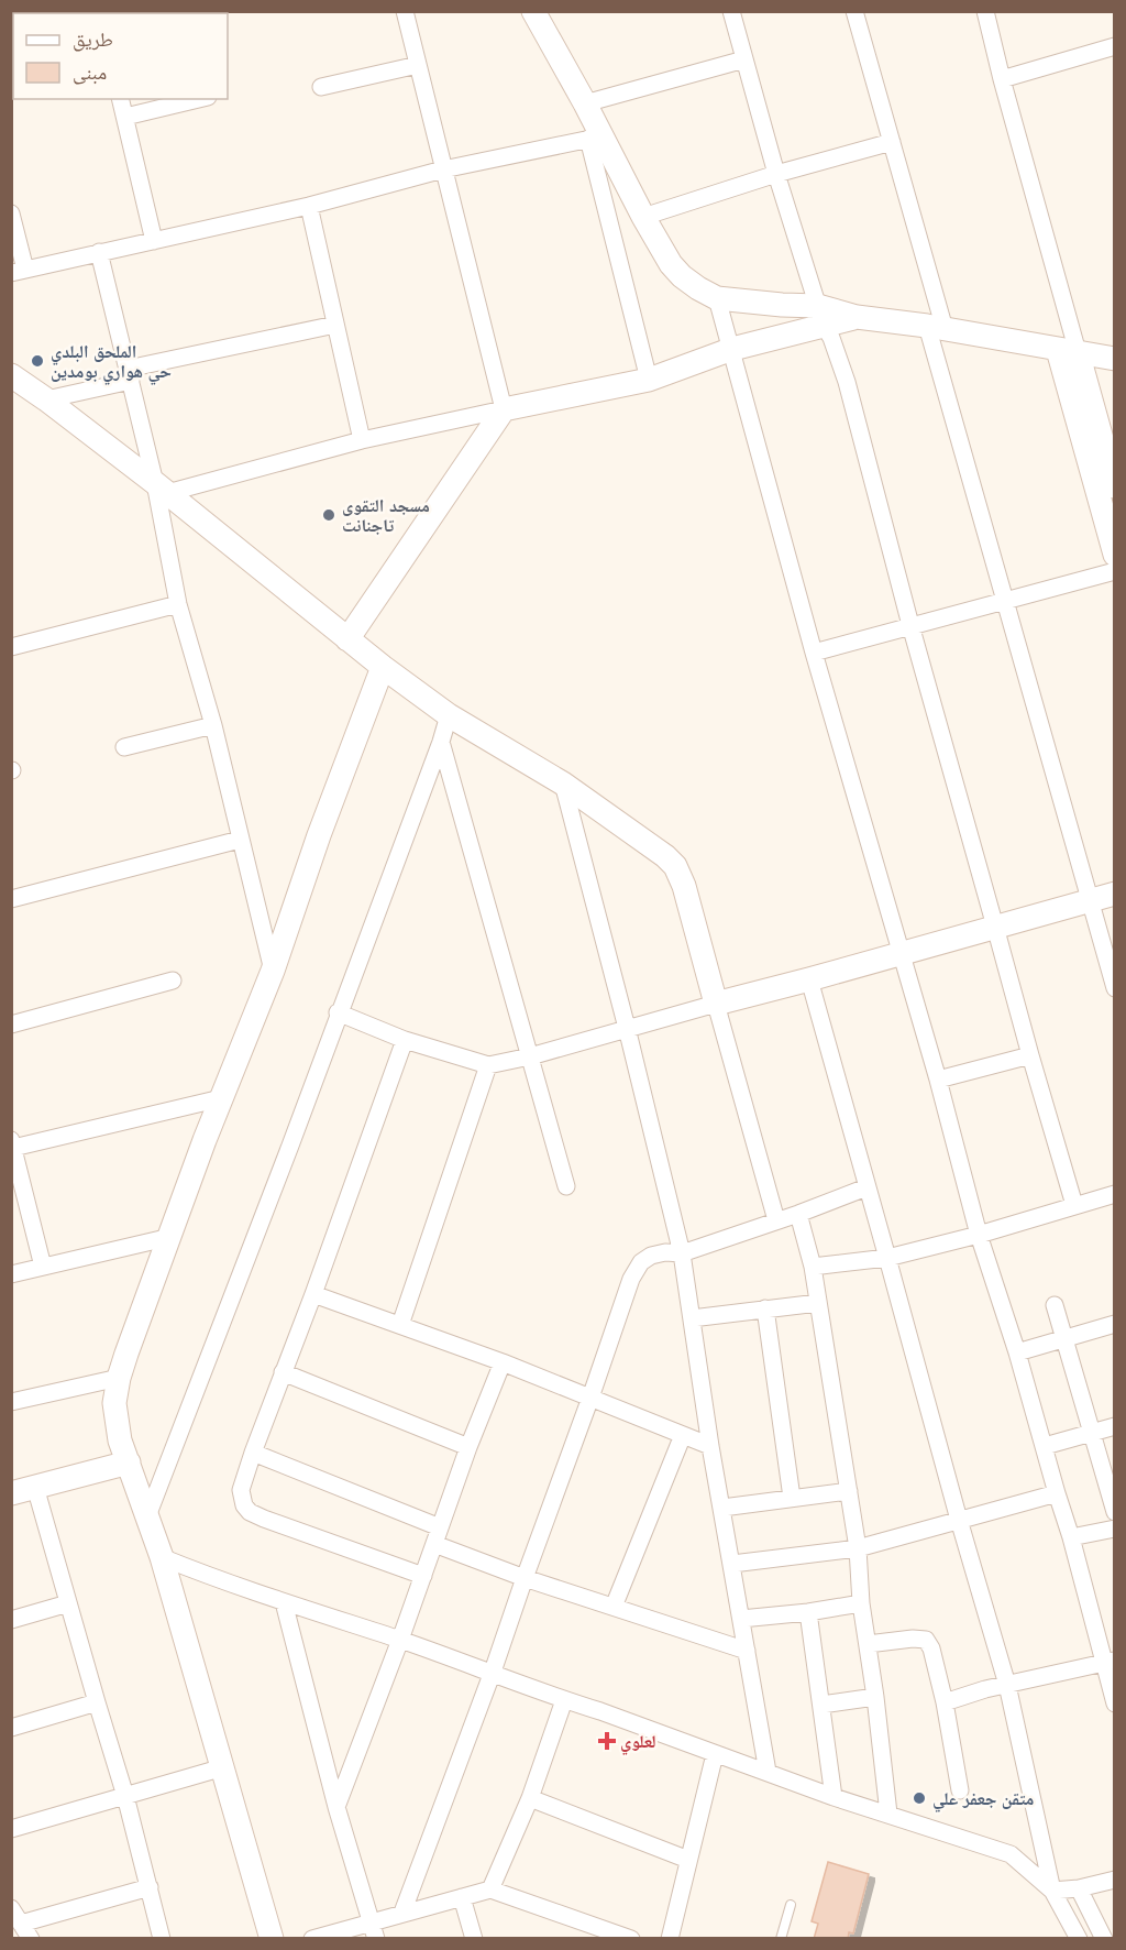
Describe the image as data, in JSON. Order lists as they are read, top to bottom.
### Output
{
  "places": {
    "other": ["الملحق البلدي حي هواري بومدين", "مسجد التقوى تاجنانت", "متقن جعفر علي"],
    "health": ["لعلوي"]
  },
  "legend": ["طريق", "مبنى"]
}
